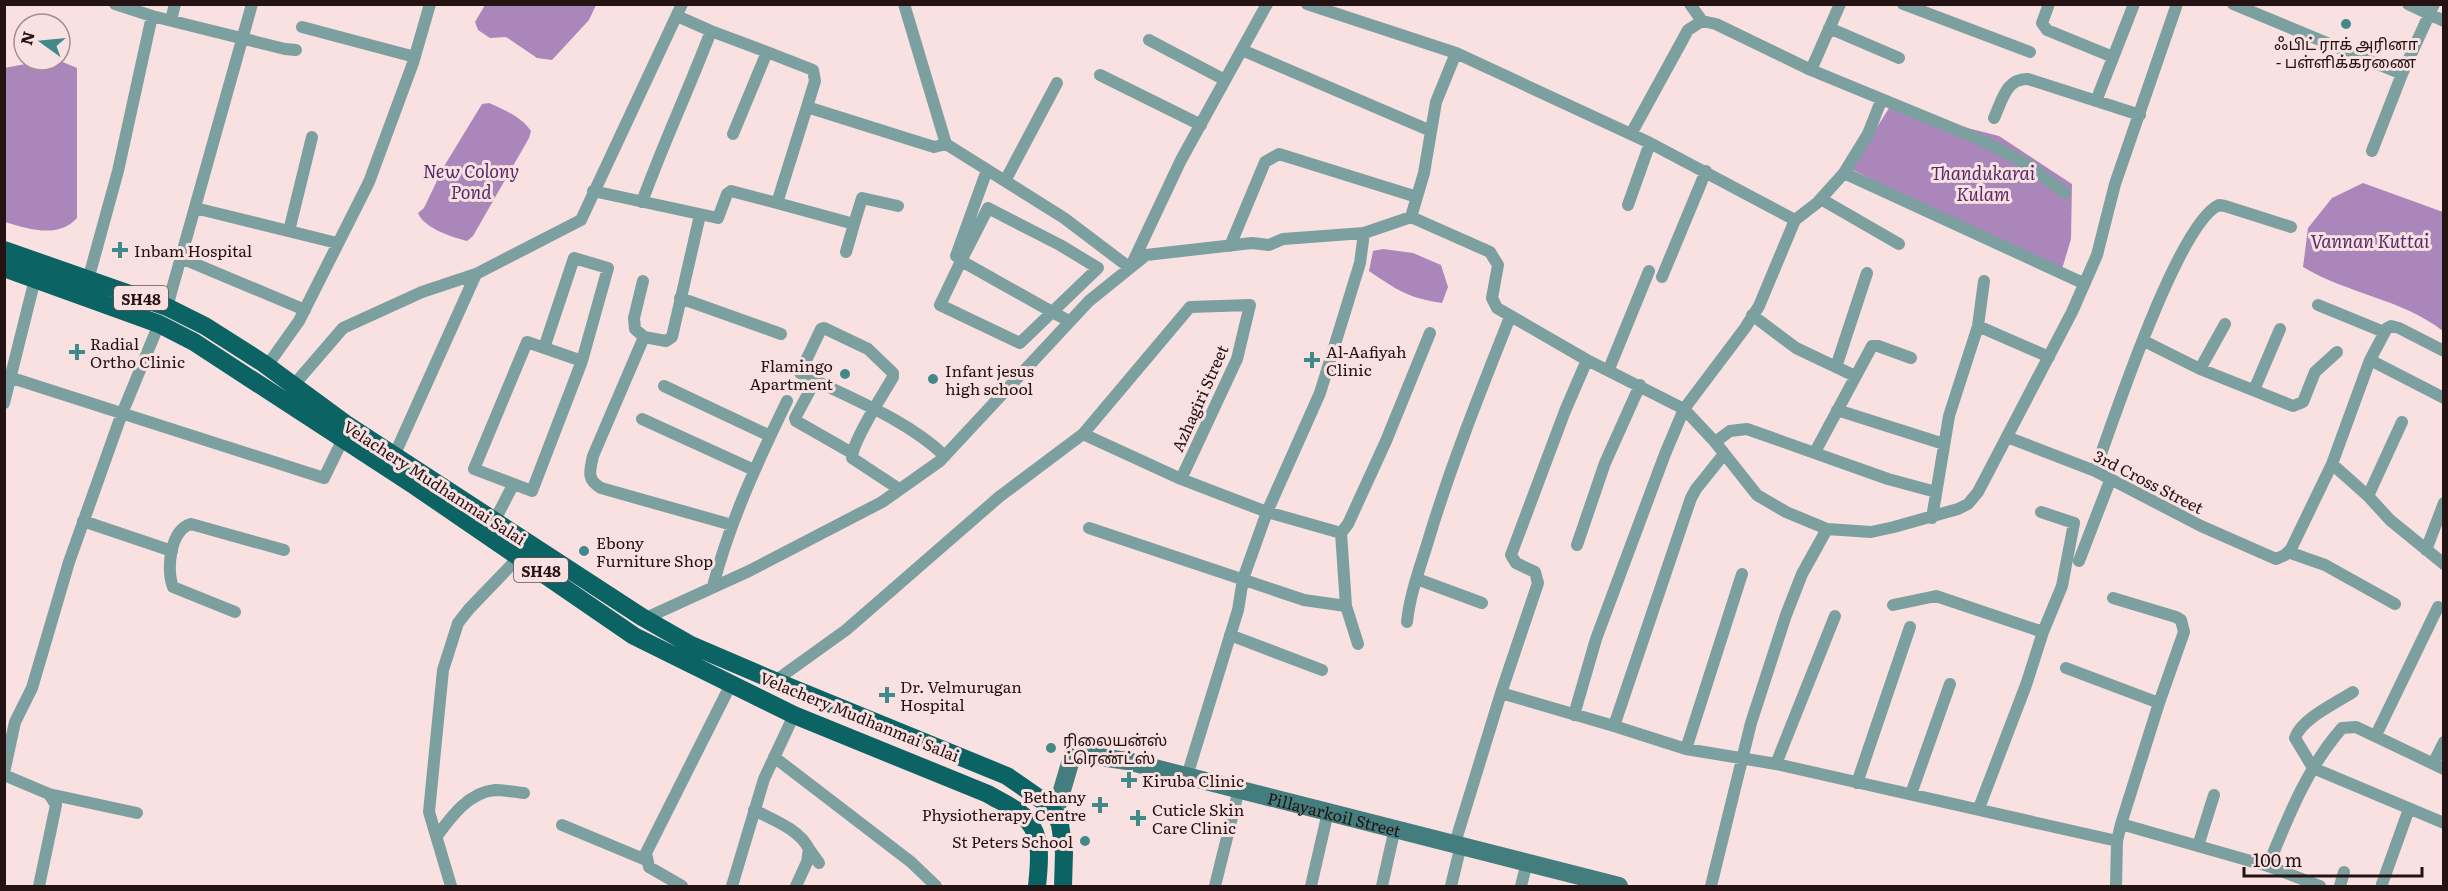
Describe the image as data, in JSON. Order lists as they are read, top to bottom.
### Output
{
  "streets": {
    "main road": ["SH48", "Velachery Mudhanmai Salai"],
    "street": ["Azhagiri Street", "3rd Cross Street", "Pillayarkoil Street"]
  },
  "crossings": [
    ["Azhagiri Street", "Velachery Mudhanmai Salai"],
    ["Velachery Mudhanmai Salai", "Pillayarkoil Street"]
  ],
  "water": ["New Colony Pond", "Thandukarai Kulam", "Vannan Kuttai"],
  "places": {
    "other": [
      "ஃபிட் ராக் அரினா - பள்ளிக்கரணை",
      "Flamingo Apartment",
      "Infant jesus high school",
      "Ebony Furniture Shop",
      "ரிலையன்ஸ் ட்ரெண்ட்ஸ்",
      "St Peters School"
    ],
    "health": [
      "Inbam Hospital",
      "Radial Ortho Clinic",
      "Al-Aafiyah Clinic",
      "Dr. Velmurugan Hospital",
      "Kiruba Clinic",
      "Bethany Physiotherapy Centre",
      "Cuticle Skin Care Clinic"
    ]
  },
  "scale_bar": "100 m",
  "north": "left"
}
